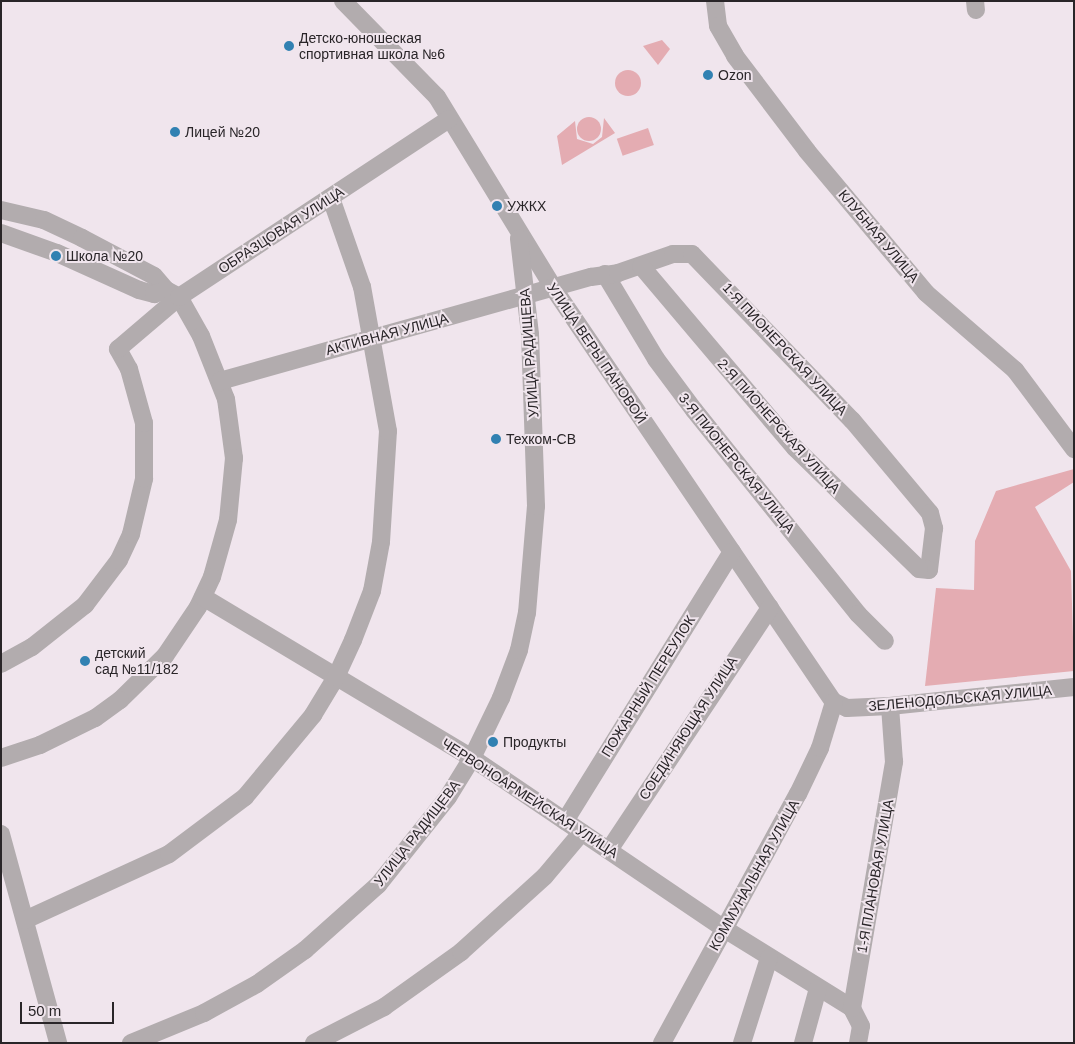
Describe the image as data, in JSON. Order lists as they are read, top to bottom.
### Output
{
  "streets": {
    "street": [
      "ОБРАЗЦОВАЯ УЛИЦА",
      "КЛУБНАЯ УЛИЦА",
      "АКТИВНАЯ УЛИЦА",
      "1-Я ПИОНЕРСКАЯ УЛИЦА",
      "УЛИЦА РАДИЩЕВА",
      "УЛИЦА ВЕРЫ ПАНОВОЙ",
      "2-Я ПИОНЕРСКАЯ УЛИЦА",
      "3-Я ПИОНЕРСКАЯ УЛИЦА",
      "ПОЖАРНЫЙ ПЕРЕУЛОК",
      "ЗЕЛЕНОДОЛЬСКАЯ УЛИЦА",
      "СОЕДИНЯЮЩАЯ УЛИЦА",
      "ЧЕРВОНОАРМЕЙСКАЯ УЛИЦА",
      "КОММУНАЛЬНАЯ УЛИЦА",
      "1-Я ПЛАНОВАЯ УЛИЦА"
    ]
  },
  "crossings": [
    ["ОБРАЗЦОВАЯ УЛИЦА", "УЛИЦА ВЕРЫ ПАНОВОЙ"],
    ["АКТИВНАЯ УЛИЦА", "1-Я ПИОНЕРСКАЯ УЛИЦА"],
    ["АКТИВНАЯ УЛИЦА", "УЛИЦА РАДИЩЕВА"],
    ["АКТИВНАЯ УЛИЦА", "УЛИЦА ВЕРЫ ПАНОВОЙ"],
    ["1-Я ПИОНЕРСКАЯ УЛИЦА", "УЛИЦА ВЕРЫ ПАНОВОЙ"],
    ["1-Я ПИОНЕРСКАЯ УЛИЦА", "2-Я ПИОНЕРСКАЯ УЛИЦА"],
    ["1-Я ПИОНЕРСКАЯ УЛИЦА", "3-Я ПИОНЕРСКАЯ УЛИЦА"],
    ["УЛИЦА РАДИЩЕВА", "УЛИЦА ВЕРЫ ПАНОВОЙ"],
    ["УЛИЦА РАДИЩЕВА", "ЧЕРВОНОАРМЕЙСКАЯ УЛИЦА"],
    ["УЛИЦА ВЕРЫ ПАНОВОЙ", "ПОЖАРНЫЙ ПЕРЕУЛОК"],
    ["УЛИЦА ВЕРЫ ПАНОВОЙ", "ЗЕЛЕНОДОЛЬСКАЯ УЛИЦА"],
    ["УЛИЦА ВЕРЫ ПАНОВОЙ", "СОЕДИНЯЮЩАЯ УЛИЦА"],
    ["УЛИЦА ВЕРЫ ПАНОВОЙ", "КОММУНАЛЬНАЯ УЛИЦА"],
    ["ПОЖАРНЫЙ ПЕРЕУЛОК", "ЧЕРВОНОАРМЕЙСКАЯ УЛИЦА"],
    ["ЗЕЛЕНОДОЛЬСКАЯ УЛИЦА", "КОММУНАЛЬНАЯ УЛИЦА"],
    ["ЗЕЛЕНОДОЛЬСКАЯ УЛИЦА", "1-Я ПЛАНОВАЯ УЛИЦА"],
    ["СОЕДИНЯЮЩАЯ УЛИЦА", "ЧЕРВОНОАРМЕЙСКАЯ УЛИЦА"],
    ["ЧЕРВОНОАРМЕЙСКАЯ УЛИЦА", "КОММУНАЛЬНАЯ УЛИЦА"],
    ["ЧЕРВОНОАРМЕЙСКАЯ УЛИЦА", "1-Я ПЛАНОВАЯ УЛИЦА"]
  ],
  "places": [
    "Детско-юношеская спортивная школа №6",
    "Ozon",
    "Лицей №20",
    "УЖКХ",
    "Школа №20",
    "Техком-СВ",
    "детский сад №11/182",
    "Продукты"
  ],
  "scale_bar": "50 m"
}
